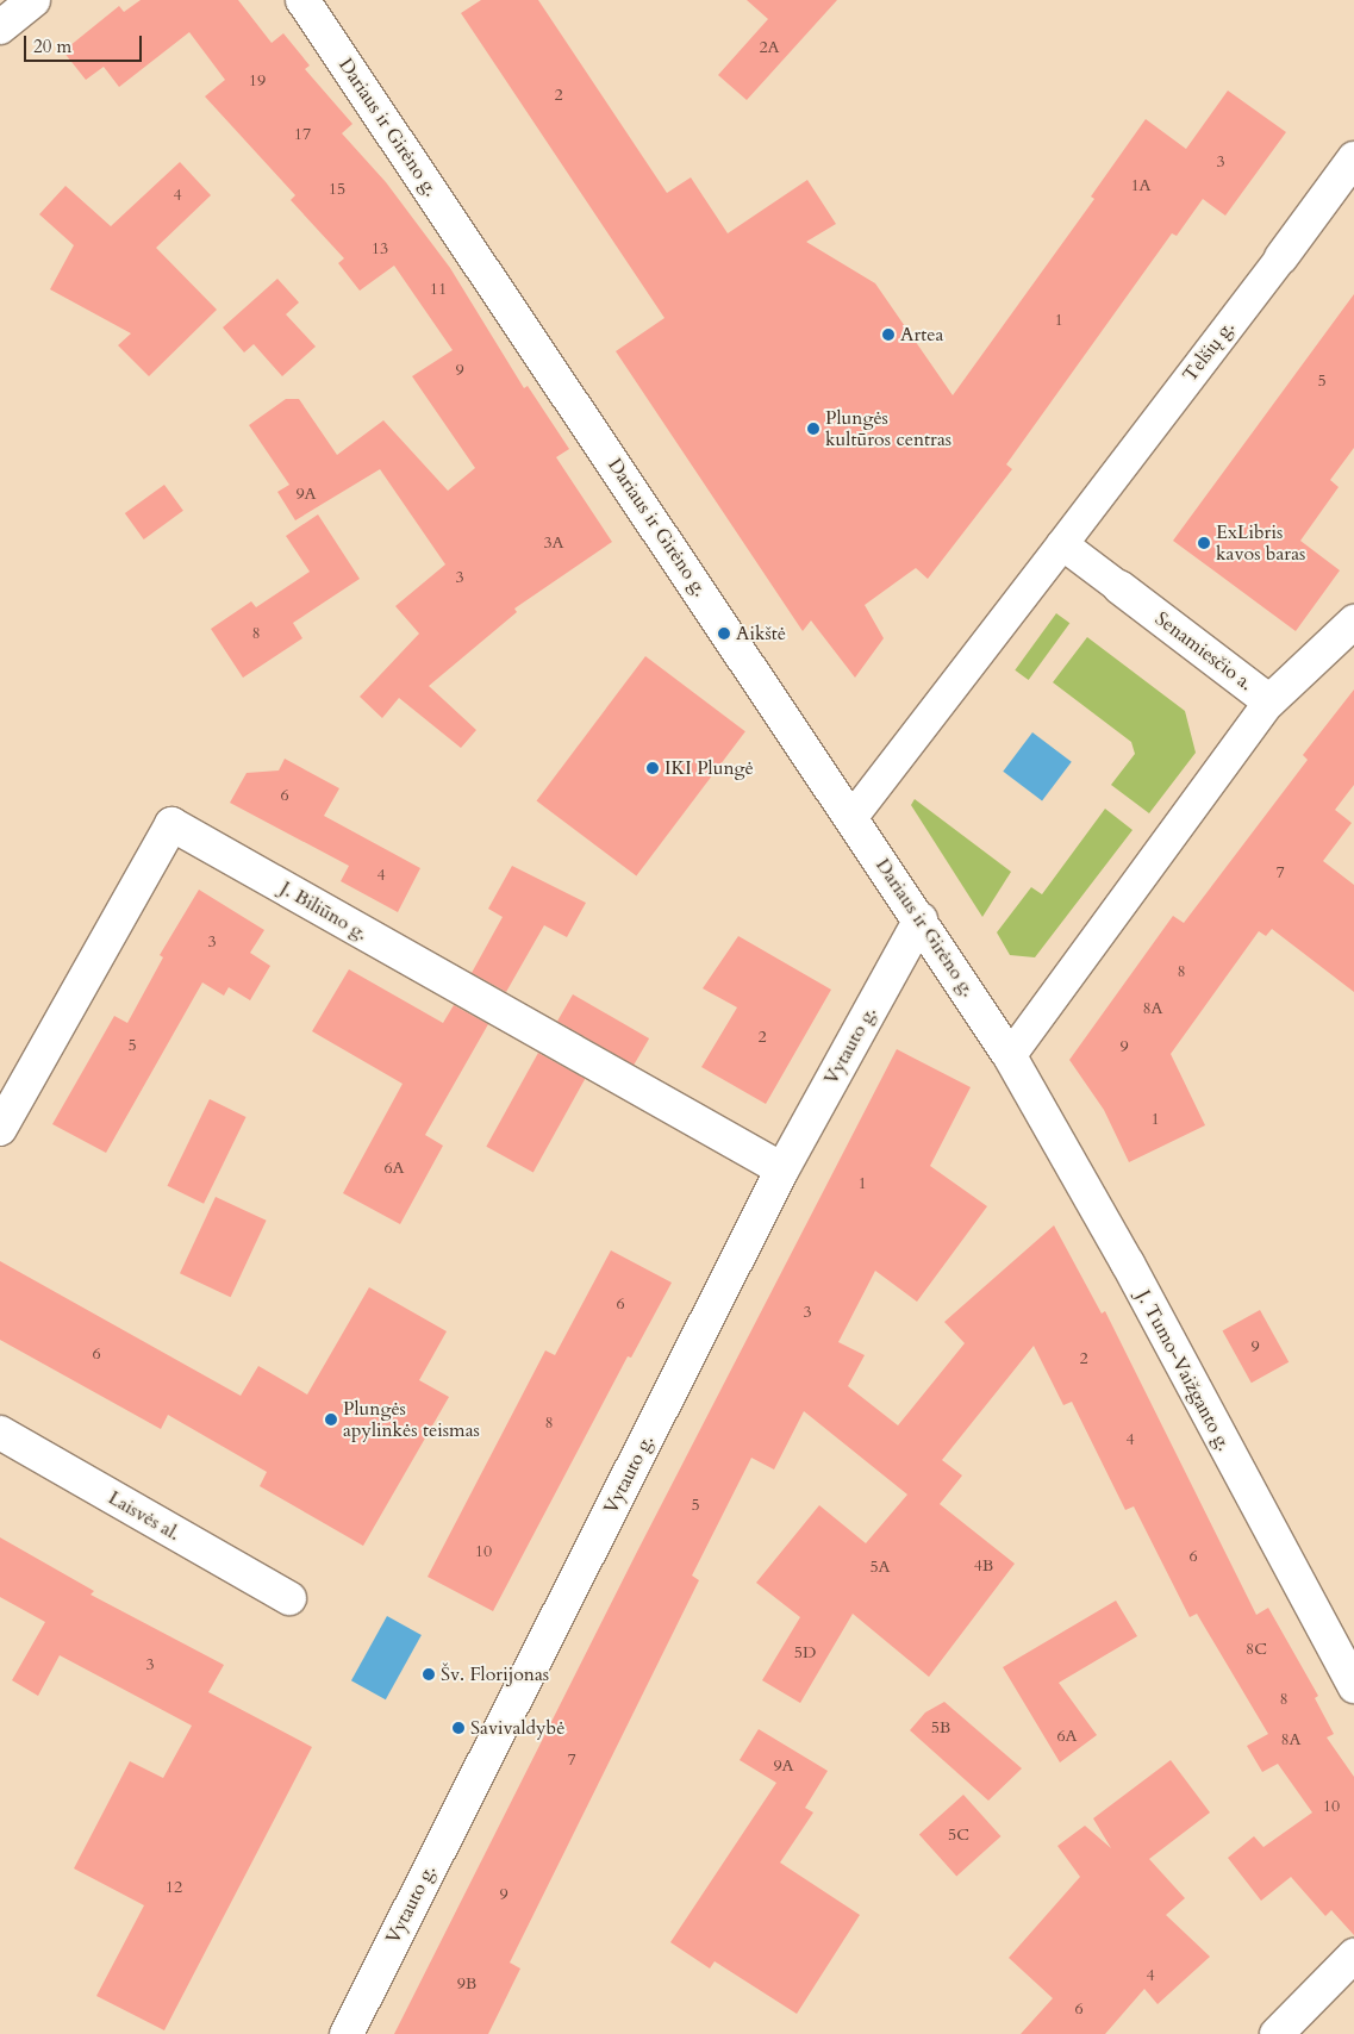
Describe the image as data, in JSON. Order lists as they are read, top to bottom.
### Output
{
  "streets": {
    "main road": [
      "Dariaus ir Girėno g.",
      "Telšių g.",
      "Senamiesčio a.",
      "J. Biliūno g.",
      "Vytauto g.",
      "J. Tumo-Vaižganto g.",
      "Laisvės al."
    ]
  },
  "crossings": [
    ["Dariaus ir Girėno g.", "Senamiesčio a."],
    ["Dariaus ir Girėno g.", "Vytauto g."],
    ["Dariaus ir Girėno g.", "J. Tumo-Vaižganto g."],
    ["Telšių g.", "Senamiesčio a."],
    ["Senamiesčio a.", "J. Tumo-Vaižganto g."],
    ["J. Biliūno g.", "Vytauto g."]
  ],
  "places": [
    "Artea",
    "Plungės kultūros centras",
    "ExLibris kavos baras",
    "Aikštė",
    "IKI Plungė",
    "Plungės apylinkės teismas",
    "Šv. Florijonas",
    "Savivaldybė"
  ],
  "house_numbers": [
    "2A",
    "19",
    "2",
    "17",
    "3",
    "1A",
    "15",
    "4",
    "13",
    "11",
    "1",
    "9",
    "5",
    "9A",
    "3A",
    "3",
    "8",
    "6",
    "7",
    "4",
    "3",
    "8",
    "8A",
    "2",
    "5",
    "9",
    "1",
    "6A",
    "1",
    "6",
    "3",
    "9",
    "6",
    "2",
    "8",
    "4",
    "5",
    "10",
    "6",
    "4B",
    "5A",
    "8C",
    "5D",
    "3",
    "8",
    "5B",
    "6A",
    "8A",
    "7",
    "9A",
    "10",
    "5C",
    "12",
    "9",
    "4",
    "9B",
    "6"
  ],
  "scale_bar": "20 m"
}
